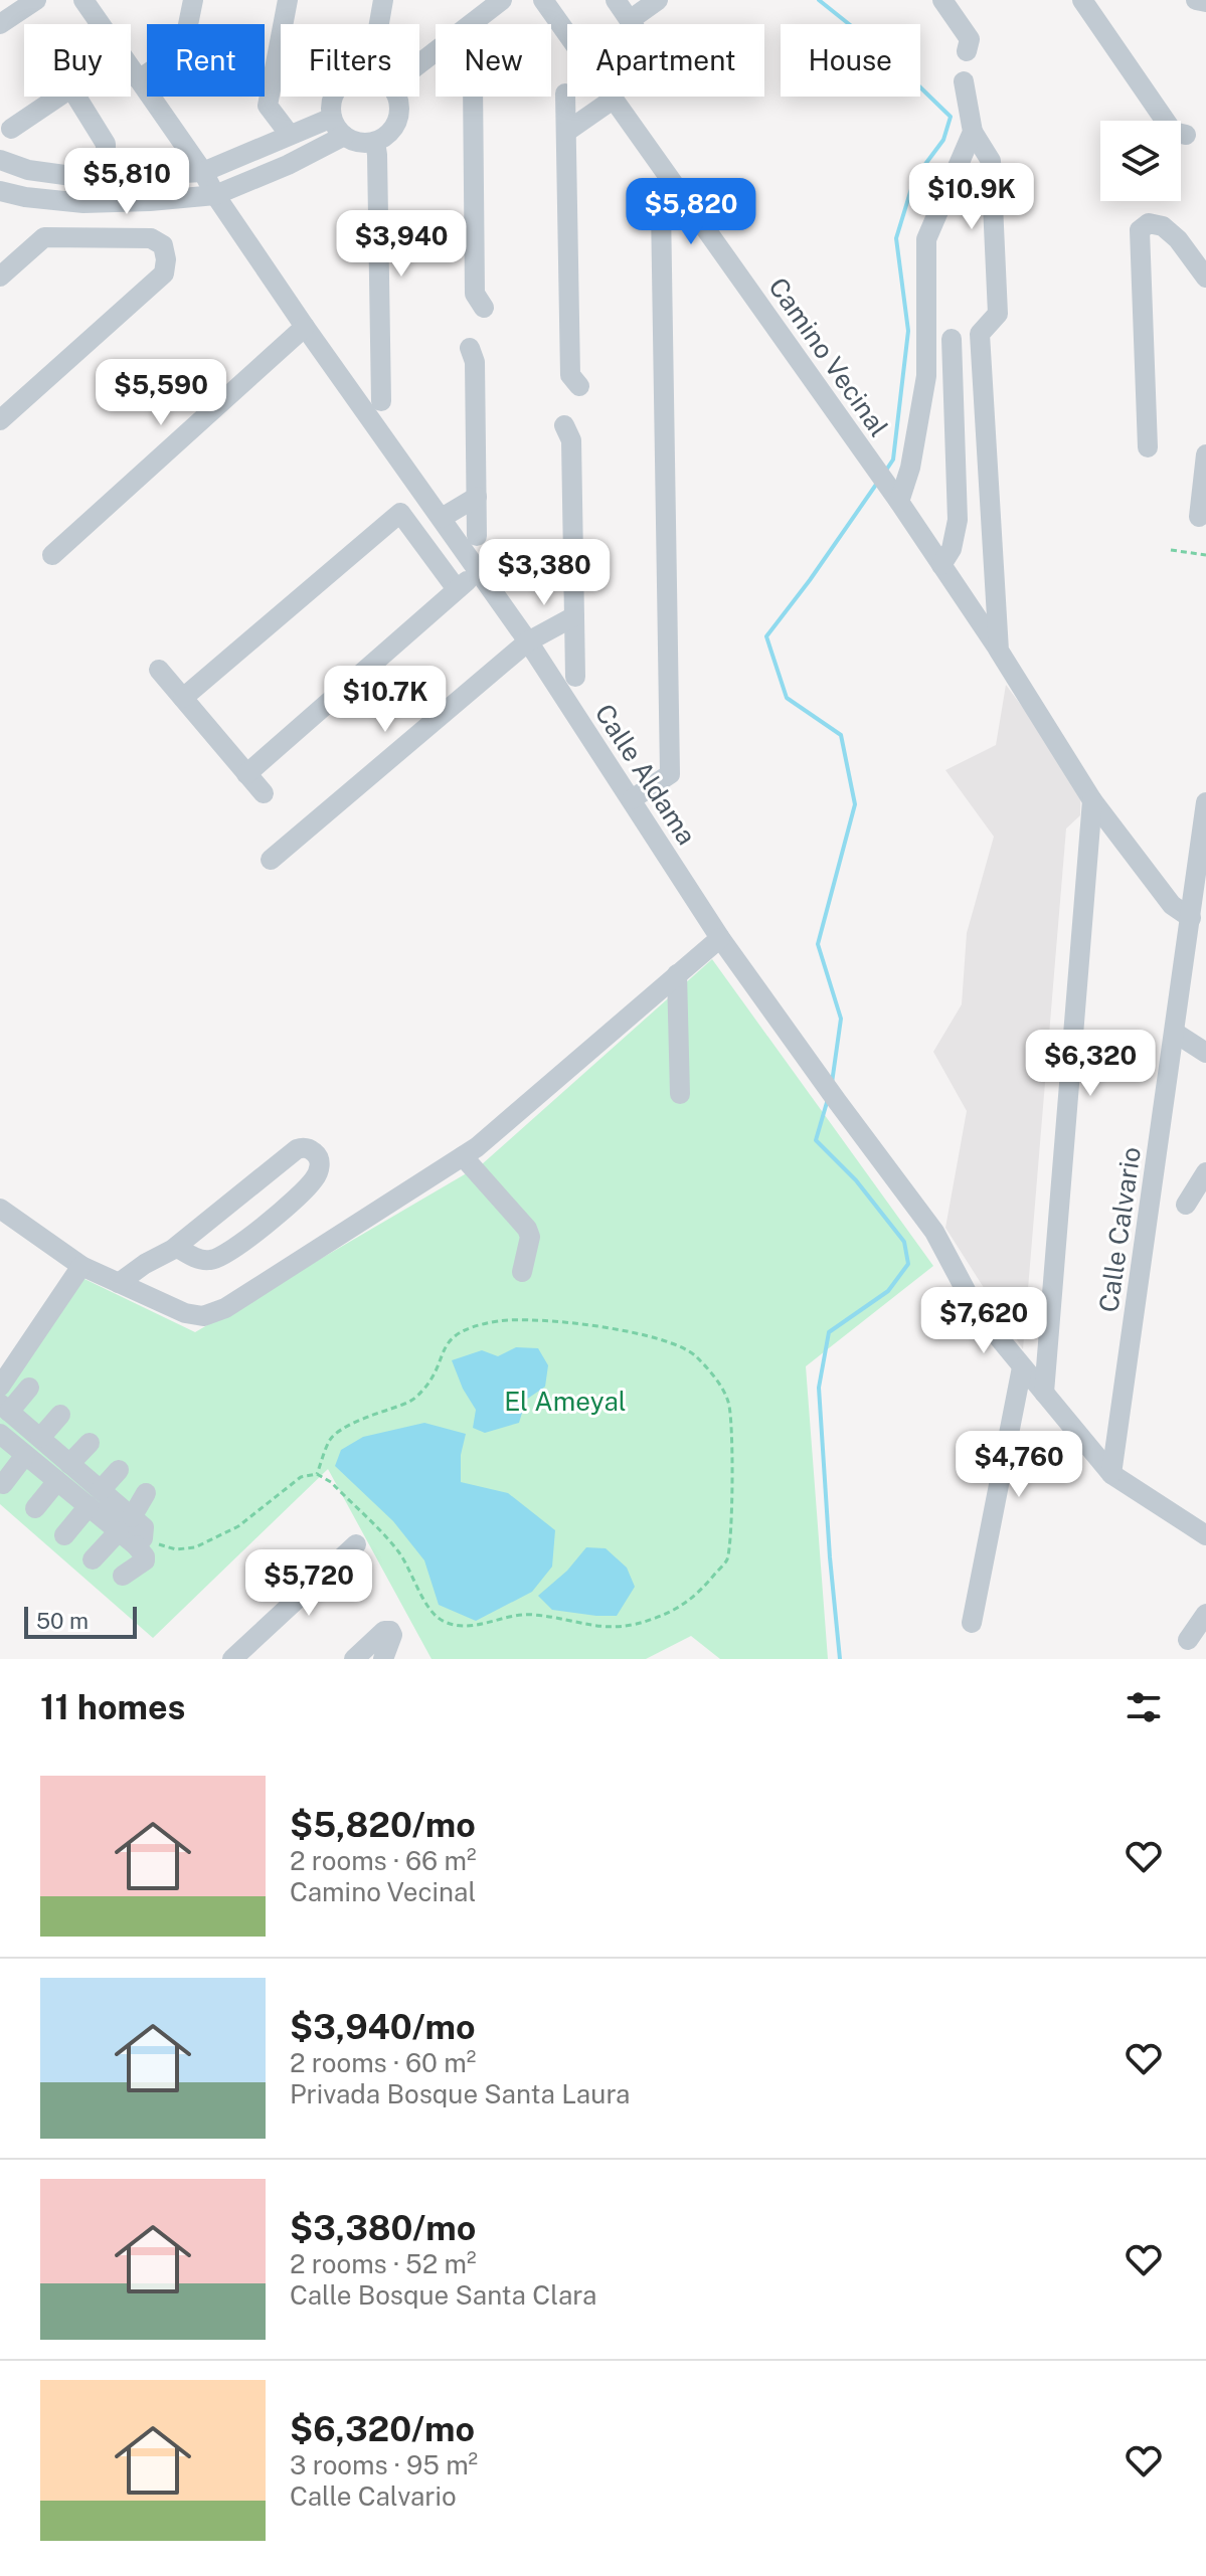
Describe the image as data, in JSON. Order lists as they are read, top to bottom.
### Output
{
  "streets": {
    "street": ["Camino Vecinal", "Calle Aldama", "Calle Calvario"]
  },
  "crossings": [
    ["Camino Vecinal", "Calle Calvario"],
    ["Calle Aldama", "Calle Calvario"]
  ],
  "parks": ["El Ameyal"],
  "scale_bar": "50 m",
  "page": {
    "chip": [
      "Buy",
      "Rent",
      "Filters",
      "New",
      "Apartment",
      "House"
    ],
    "price": [
      "$5,810",
      "$10.9K",
      "$5,820",
      "$3,940",
      "$5,590",
      "$3,380",
      "$10.7K",
      "$6,320",
      "$7,620",
      "$4,760",
      "$5,720"
    ],
    "scale": "50 m",
    "heading": "11 homes",
    "list": [
      {
        "name": "$5,820/mo",
        "note": "2 rooms · 66 m² · Camino Vecinal"
      },
      {
        "name": "$3,940/mo",
        "note": "2 rooms · 60 m² · Privada Bosque Santa Laura"
      },
      {
        "name": "$3,380/mo",
        "note": "2 rooms · 52 m² · Calle Bosque Santa Clara"
      },
      {
        "name": "$6,320/mo",
        "note": "3 rooms · 95 m² · Calle Calvario"
      }
    ]
  }
}
